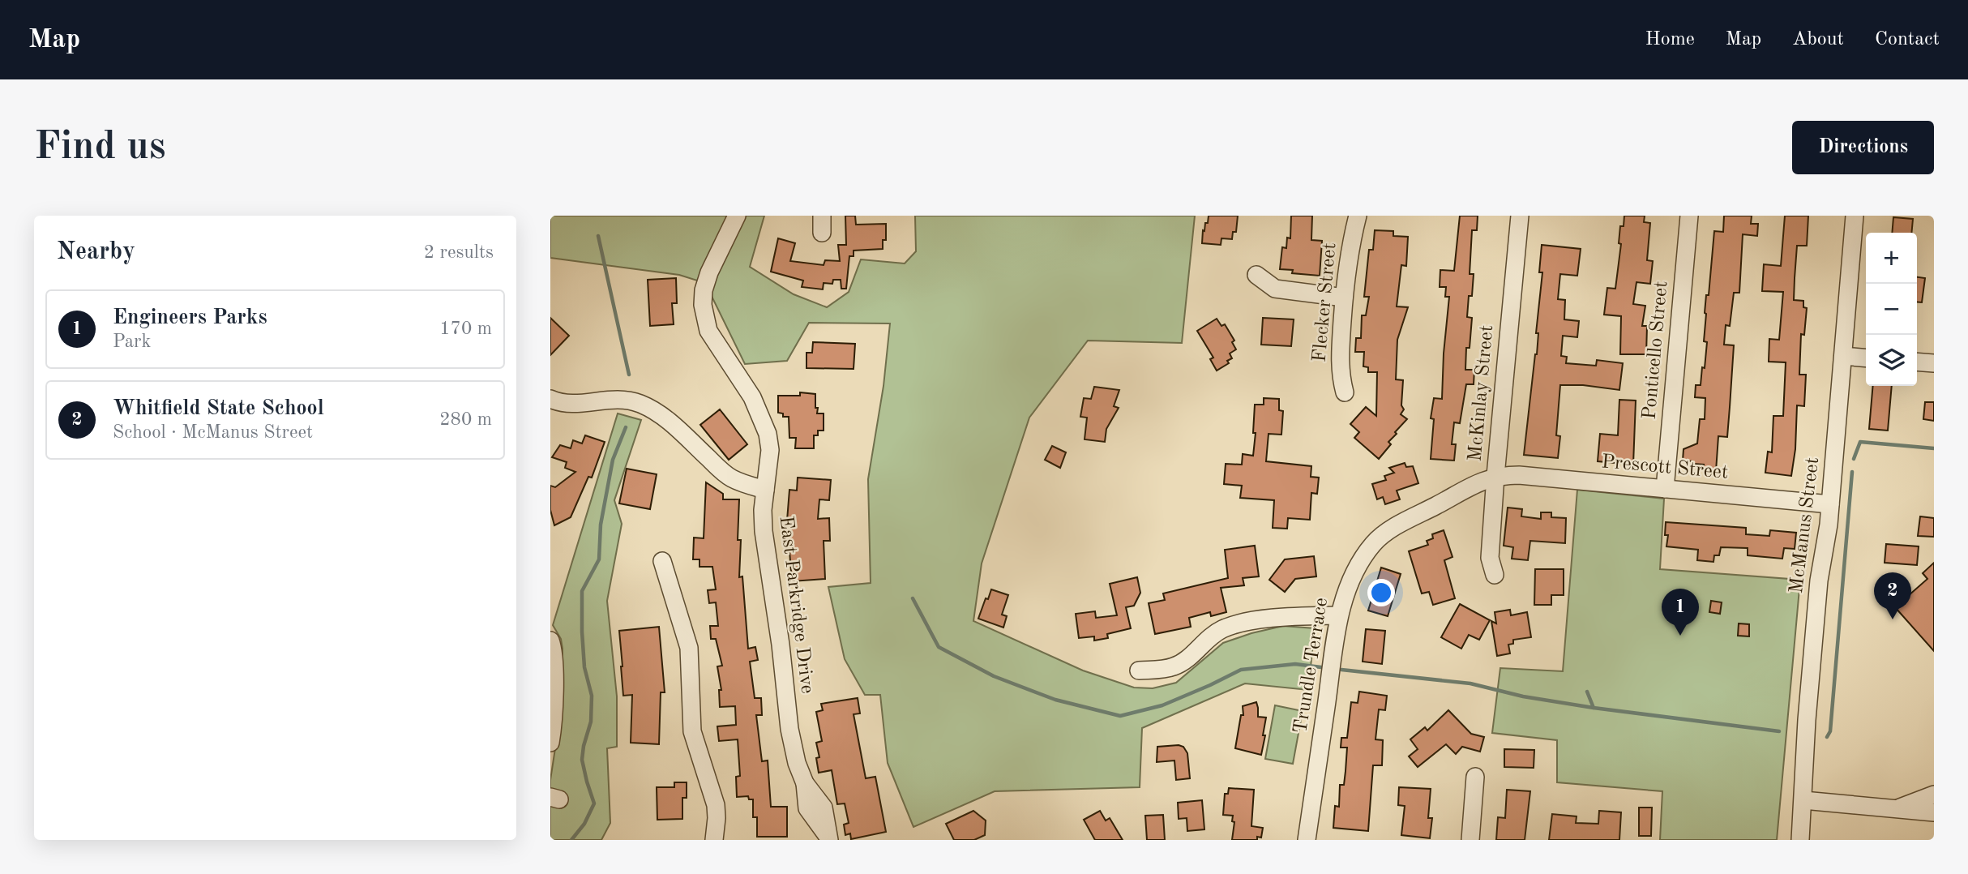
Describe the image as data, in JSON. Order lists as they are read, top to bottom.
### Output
{
  "streets": {
    "street": [
      "Flecker Street",
      "Ponticello Street",
      "McKinlay Street",
      "Prescott Street",
      "McManus Street",
      "East Parkridge Drive",
      "Trundle Terrace"
    ]
  },
  "crossings": [
    ["Ponticello Street", "Prescott Street"],
    ["McKinlay Street", "Prescott Street"],
    ["McKinlay Street", "Trundle Terrace"],
    ["Prescott Street", "McManus Street"],
    ["Prescott Street", "Trundle Terrace"]
  ],
  "page": {
    "header": "Map",
    "nav": [
      "Home",
      "Map",
      "About",
      "Contact"
    ],
    "buttons": "Directions",
    "title": "Find us",
    "heading": ["Nearby", "2 results"],
    "map_buttons": ["+", "−"],
    "list": [
      {
        "mark": "1",
        "name": "Engineers Parks",
        "note": "Park",
        "value": "170 m"
      },
      {
        "mark": "2",
        "name": "Whitfield State School",
        "note": "School · McManus Street",
        "value": "280 m"
      }
    ],
    "pins": ["2", "1"]
  }
}
